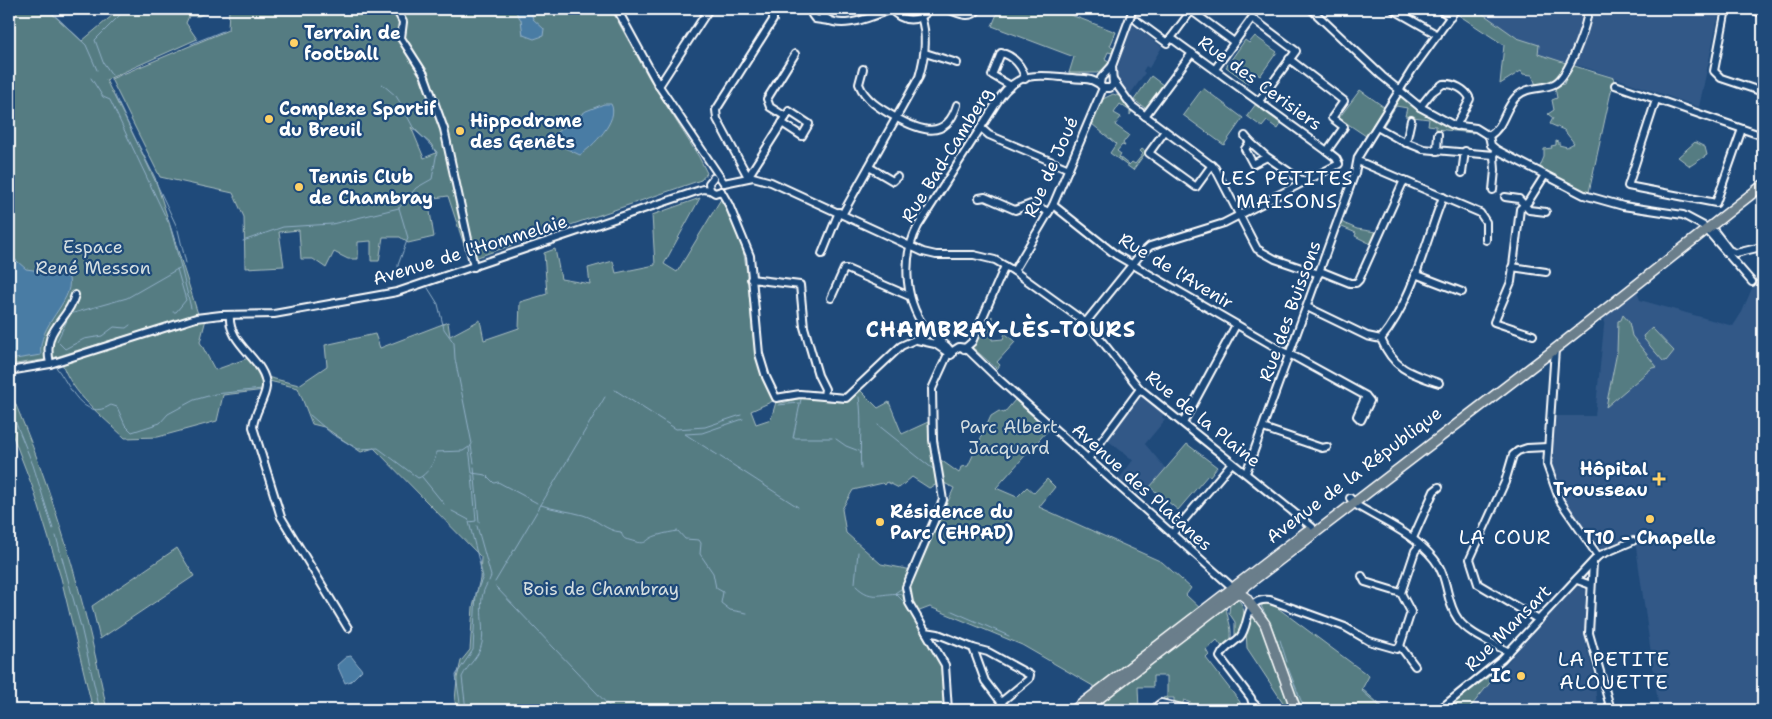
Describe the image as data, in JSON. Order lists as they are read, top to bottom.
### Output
{
  "streets": {
    "main road": ["Avenue de la République"],
    "street": [
      "Rue des Cerisiers",
      "Rue Bad-Camberg",
      "Rue de Joué",
      "Avenue de l'Hommelaie",
      "Rue de l'Avenir",
      "Rue des Buissons",
      "Rue de la Plaine",
      "Avenue des Platanes",
      "Rue Mansart"
    ]
  },
  "crossings": [
    ["Rue Bad-Camberg", "Rue de Joué"],
    ["Rue Bad-Camberg", "Rue de la Plaine"],
    ["Rue de Joué", "Rue de l'Avenir"],
    ["Rue de Joué", "Rue de la Plaine"],
    ["Rue de l'Avenir", "Rue des Buissons"],
    ["Rue des Buissons", "Rue de la Plaine"],
    ["Rue de la Plaine", "Avenue de la République"],
    ["Avenue de la République", "Avenue des Platanes"]
  ],
  "districts": [
    "LES PETITES MAISONS",
    "CHAMBRAY-LÈS-TOURS",
    "LA COUR",
    "LA PETITE ALOUETTE"
  ],
  "parks": ["Espace René Messon", "Parc Albert Jacquard", "Bois de Chambray"],
  "places": {
    "other": [
      "Terrain de football",
      "Complexe Sportif du Breuil",
      "Hippodrome des Genêts",
      "Tennis Club de Chambray",
      "T10 - Chapelle",
      "Résidence du Parc (EHPAD)",
      "IC"
    ],
    "health": ["Hôpital Trousseau"]
  }
}
